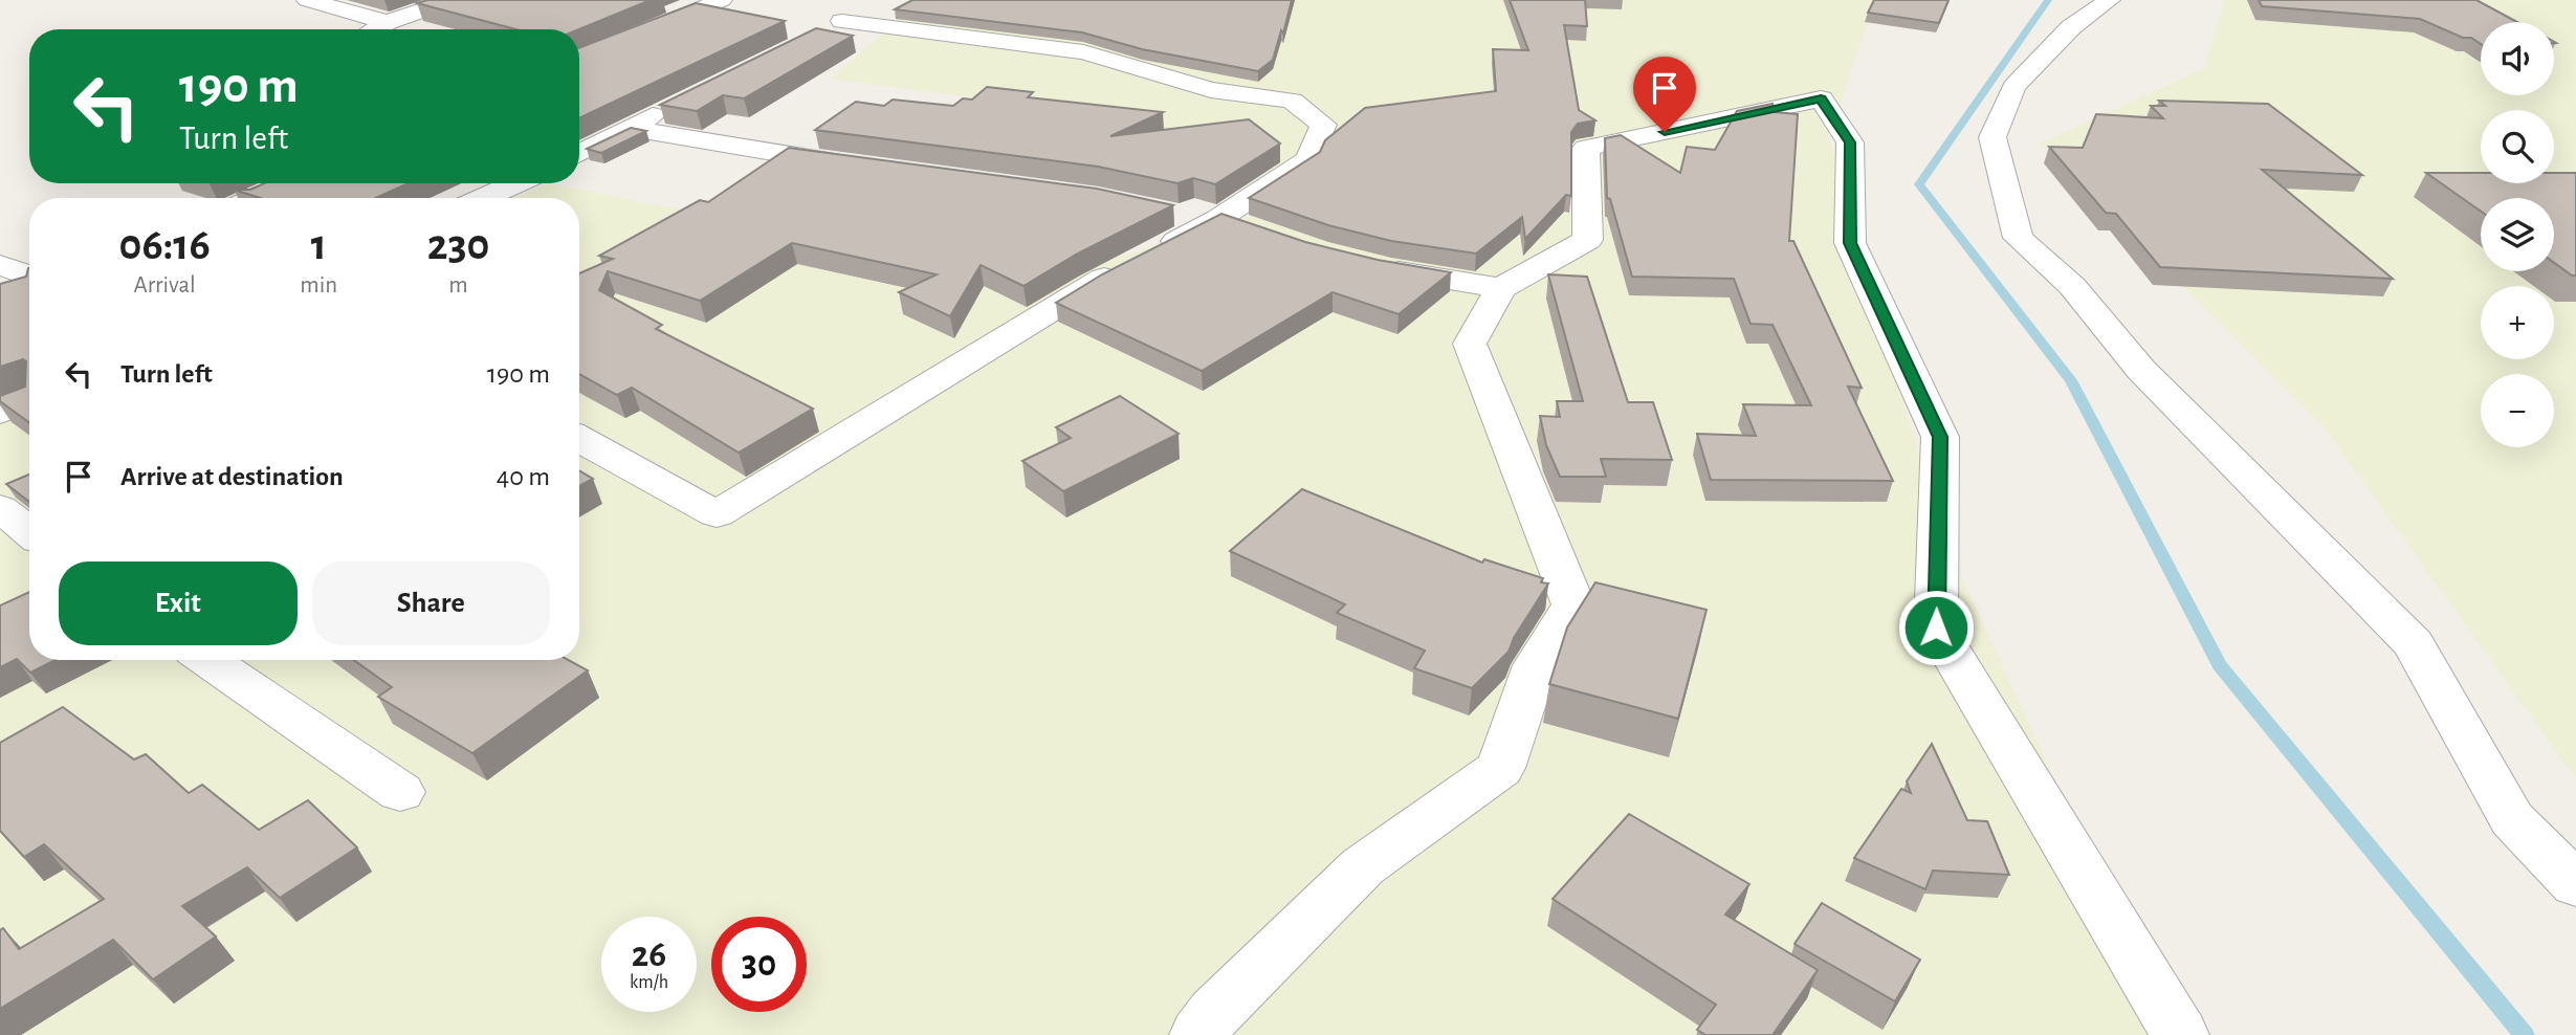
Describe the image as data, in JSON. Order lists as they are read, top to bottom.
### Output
{
  "page": {
    "map_buttons": ["+", "−"],
    "turn": ["190 m", "Turn left"],
    "eta": [
      "06:16",
      "Arrival",
      "1",
      "min",
      "230",
      "m"
    ],
    "list": [
      {
        "name": "Turn left",
        "value": "190 m"
      },
      {
        "name": "Arrive at destination",
        "value": "40 m"
      }
    ],
    "buttons": ["Exit", "Share"],
    "speed": "26 km/h",
    "limit": "30"
  }
}
